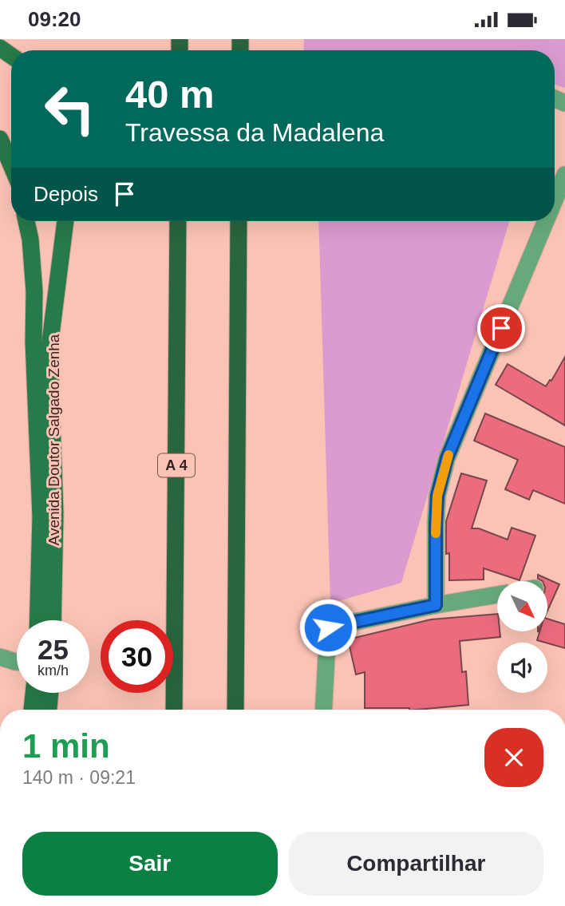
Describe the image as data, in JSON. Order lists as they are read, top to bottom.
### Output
{
  "streets": {
    "highway": ["A 4"],
    "main road": ["Avenida Doutor Salgado Zenha"]
  },
  "north": "bottom right",
  "page": {
    "status": "09:20",
    "turn": ["40 m", "Travessa da Madalena"],
    "then": "Depois",
    "speed": "25 km/h",
    "limit": "30",
    "heading": ["1 min", "140 m · 09:21"],
    "buttons": ["Sair", "Compartilhar"]
  }
}
